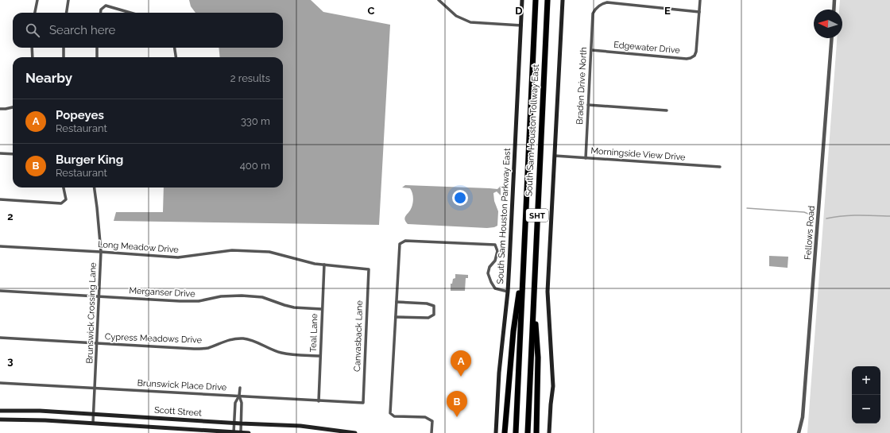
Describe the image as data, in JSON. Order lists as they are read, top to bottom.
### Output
{
  "streets": {
    "highway": ["South Sam Houston Tollway East", "SHT"],
    "main road": ["South Sam Houston Parkway East", "Scott Street"],
    "street": [
      "Edgewater Drive",
      "Braden Drive North",
      "Morningside View Drive",
      "Fellows Road",
      "Long Meadow Drive",
      "Merganser Drive",
      "Brunswick Crossing Lane",
      "Teal Lane",
      "Canvasback Lane",
      "Cypress Meadows Drive",
      "Brunswick Place Drive"
    ]
  },
  "crossings": [
    ["Edgewater Drive", "Braden Drive North"],
    ["Braden Drive North", "Morningside View Drive"],
    ["Long Meadow Drive", "Brunswick Crossing Lane"],
    ["Long Meadow Drive", "Teal Lane"],
    ["Long Meadow Drive", "Canvasback Lane"],
    ["Merganser Drive", "Brunswick Crossing Lane"],
    ["Merganser Drive", "Teal Lane"],
    ["Brunswick Crossing Lane", "Cypress Meadows Drive"],
    ["Brunswick Crossing Lane", "Brunswick Place Drive"],
    ["Brunswick Crossing Lane", "Scott Street"],
    ["Teal Lane", "Cypress Meadows Drive"],
    ["Teal Lane", "Brunswick Place Drive"],
    ["Canvasback Lane", "Brunswick Place Drive"]
  ],
  "north": "left",
  "page": {
    "search": "Search here",
    "heading": ["Nearby", "2 results"],
    "list": [
      {
        "mark": "A",
        "name": "Popeyes",
        "note": "Restaurant",
        "value": "330 m"
      },
      {
        "mark": "B",
        "name": "Burger King",
        "note": "Restaurant",
        "value": "400 m"
      }
    ],
    "pins": ["A", "B"],
    "map_buttons": ["+", "−"]
  },
  "grid": {
    "columns": ["C", "D", "E"],
    "rows": ["2", "3"]
  }
}
